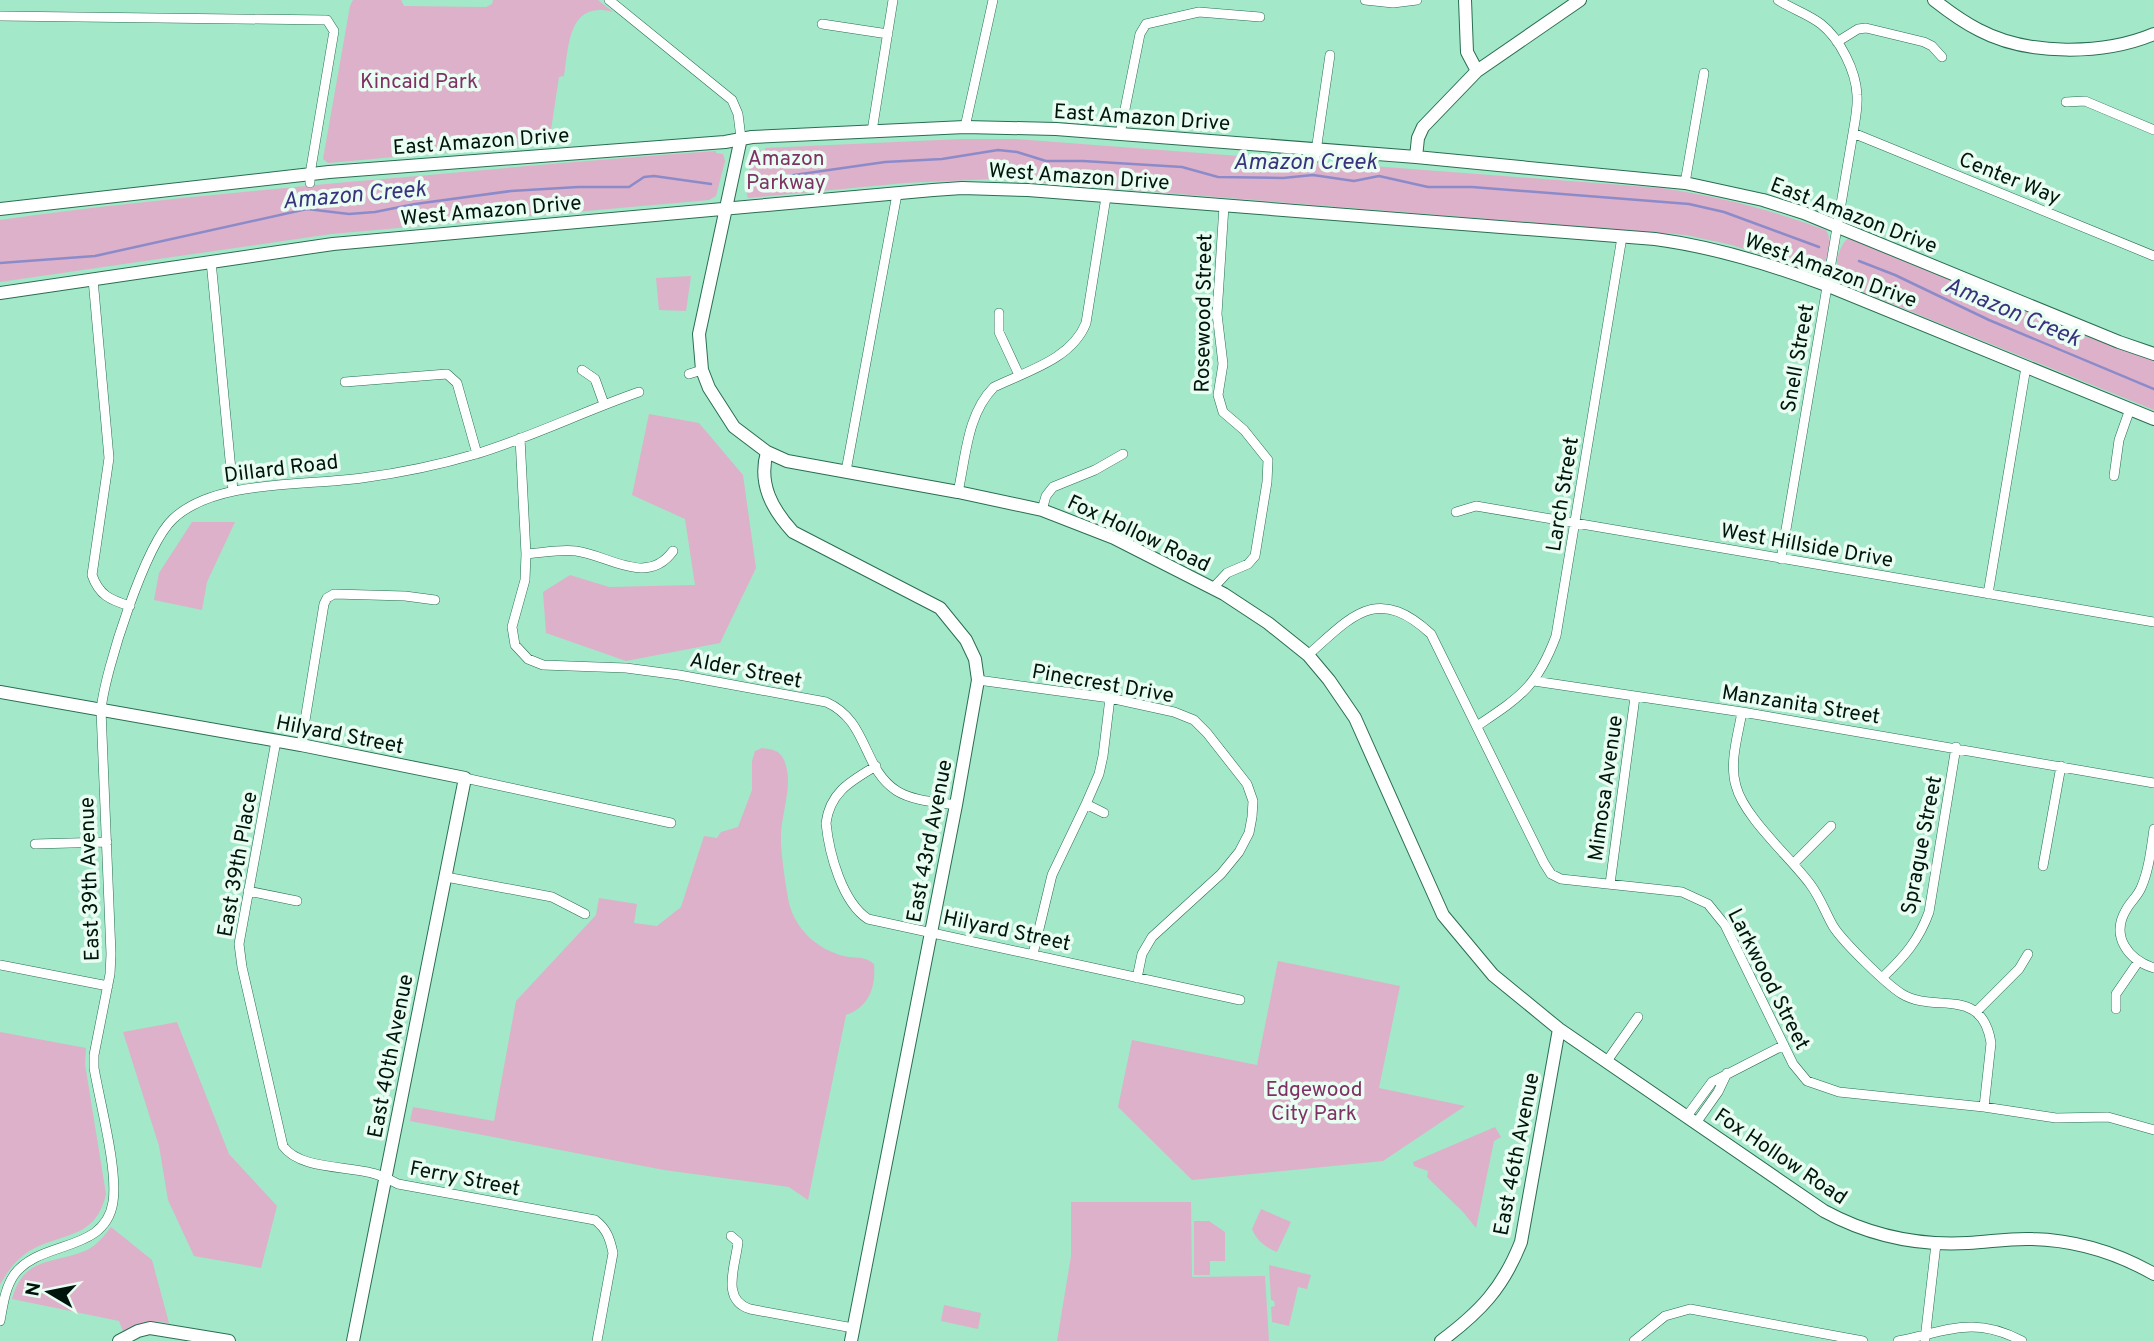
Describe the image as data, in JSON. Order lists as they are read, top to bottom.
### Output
{
  "streets": {
    "street": [
      "East Amazon Drive",
      "West Amazon Drive",
      "Center Way",
      "Rosewood Street",
      "Snell Street",
      "Dillard Road",
      "Larch Street",
      "Fox Hollow Road",
      "West Hillside Drive",
      "Alder Street",
      "Pinecrest Drive",
      "Manzanita Street",
      "Hilyard Street",
      "Mimosa Avenue",
      "East 43rd Avenue",
      "Sprague Street",
      "East 39th Place",
      "East 39th Avenue",
      "Larkwood Street",
      "East 40th Avenue",
      "East 46th Avenue",
      "Ferry Street"
    ]
  },
  "crossings": [
    ["East Amazon Drive", "Snell Street"],
    ["East Amazon Drive", "Fox Hollow Road"],
    ["West Amazon Drive", "Rosewood Street"],
    ["West Amazon Drive", "Snell Street"],
    ["West Amazon Drive", "Larch Street"],
    ["West Amazon Drive", "Fox Hollow Road"],
    ["Center Way", "Snell Street"],
    ["Rosewood Street", "Fox Hollow Road"],
    ["Snell Street", "West Hillside Drive"],
    ["Dillard Road", "Hilyard Street"],
    ["Dillard Road", "East 39th Avenue"],
    ["Larch Street", "West Hillside Drive"],
    ["Larch Street", "Manzanita Street"],
    ["Larch Street", "Larkwood Street"],
    ["Fox Hollow Road", "East 43rd Avenue"],
    ["Fox Hollow Road", "Larkwood Street"],
    ["Fox Hollow Road", "East 46th Avenue"],
    ["Alder Street", "Hilyard Street"],
    ["Alder Street", "East 43rd Avenue"],
    ["Pinecrest Drive", "Hilyard Street"],
    ["Pinecrest Drive", "East 43rd Avenue"],
    ["Manzanita Street", "Mimosa Avenue"],
    ["Manzanita Street", "Sprague Street"],
    ["Hilyard Street", "East 43rd Avenue"],
    ["Hilyard Street", "East 39th Place"],
    ["Hilyard Street", "East 39th Avenue"],
    ["Hilyard Street", "East 40th Avenue"],
    ["Mimosa Avenue", "Larkwood Street"],
    ["East 39th Place", "Ferry Street"],
    ["East 40th Avenue", "Ferry Street"]
  ],
  "water": ["Amazon Creek"],
  "parks": ["Kincaid Park", "Amazon Parkway", "Edgewood City Park"],
  "north": "left"
}
